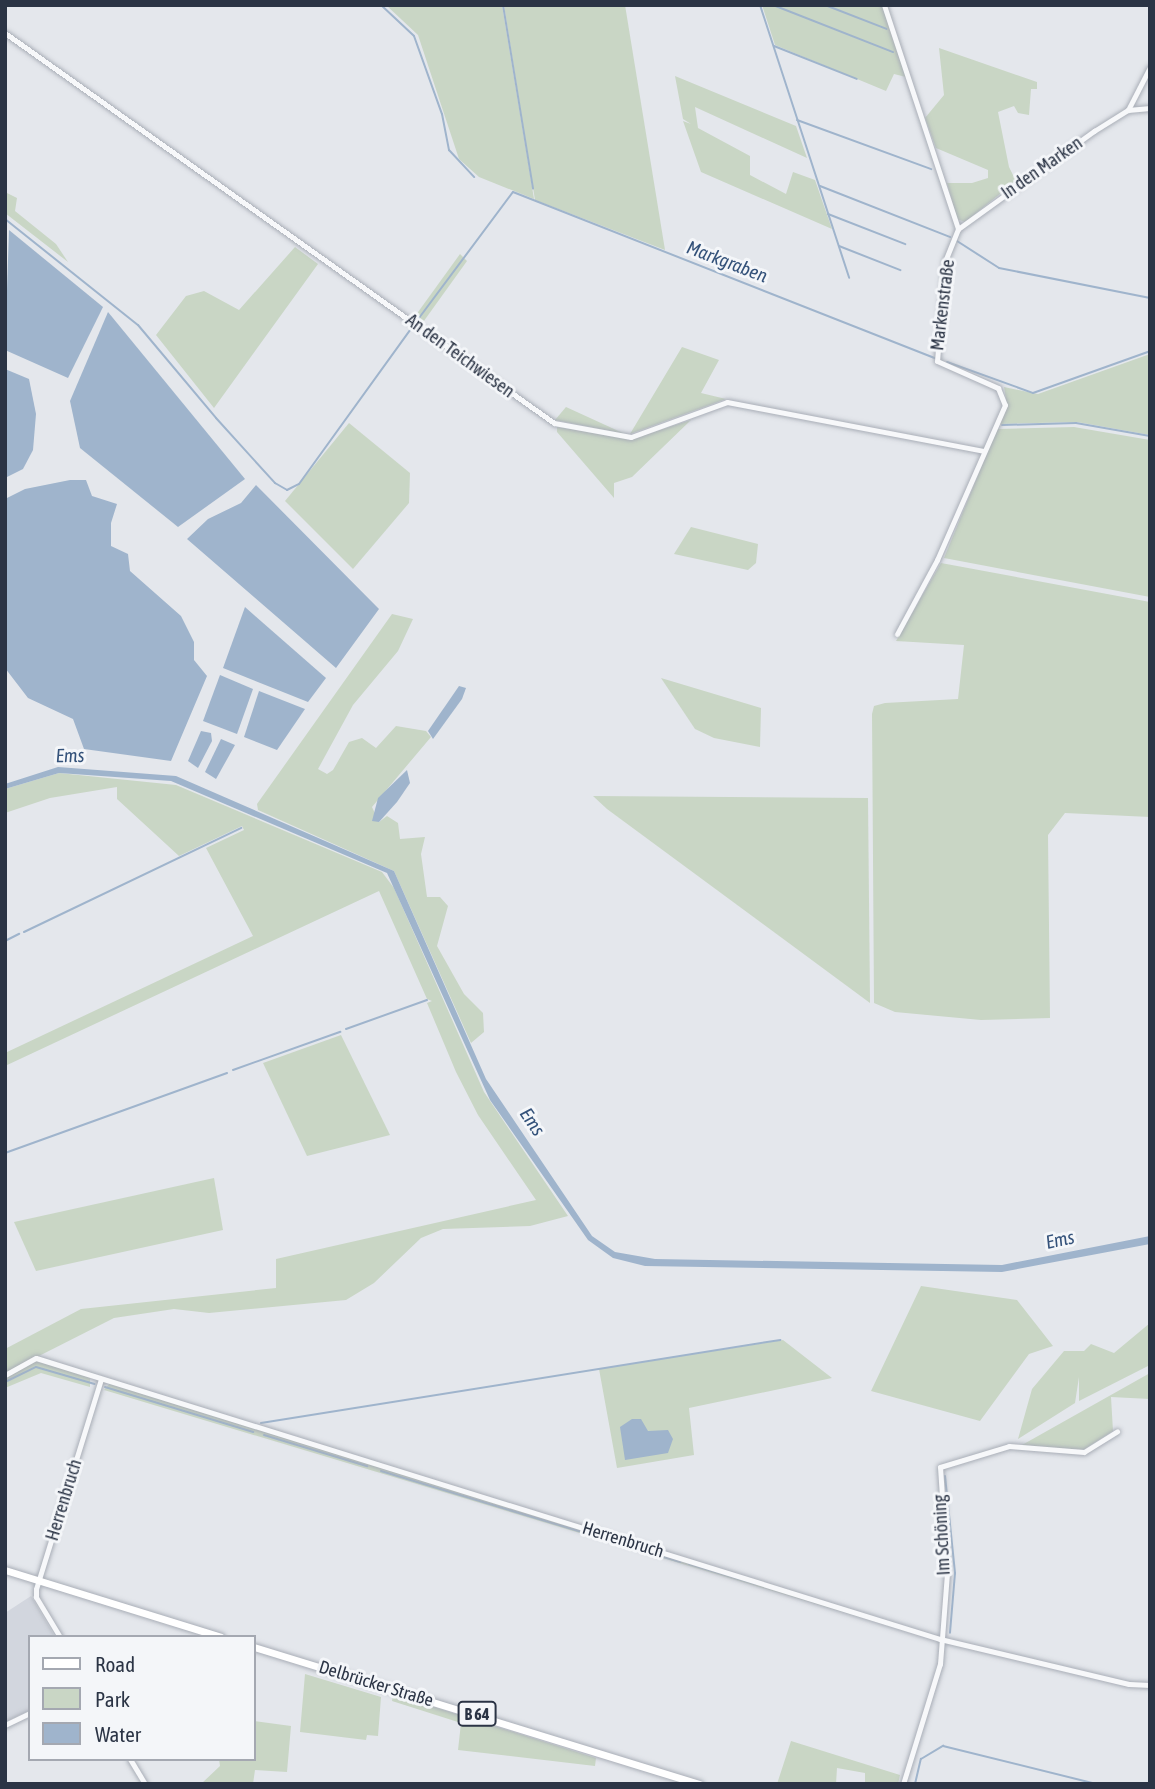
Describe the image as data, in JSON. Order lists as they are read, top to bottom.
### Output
{
  "streets": {
    "main road": ["Delbrücker Straße", "B 64"],
    "street": [
      "In den Marken",
      "Markenstraße",
      "An den Teichwiesen",
      "Herrenbruch",
      "Im Schöning"
    ]
  },
  "crossings": [
    ["In den Marken", "Markenstraße"],
    ["Markenstraße", "An den Teichwiesen"],
    ["Herrenbruch", "Im Schöning"]
  ],
  "water": ["Markgraben", "Ems"],
  "legend": ["Road", "Park", "Water"]
}
